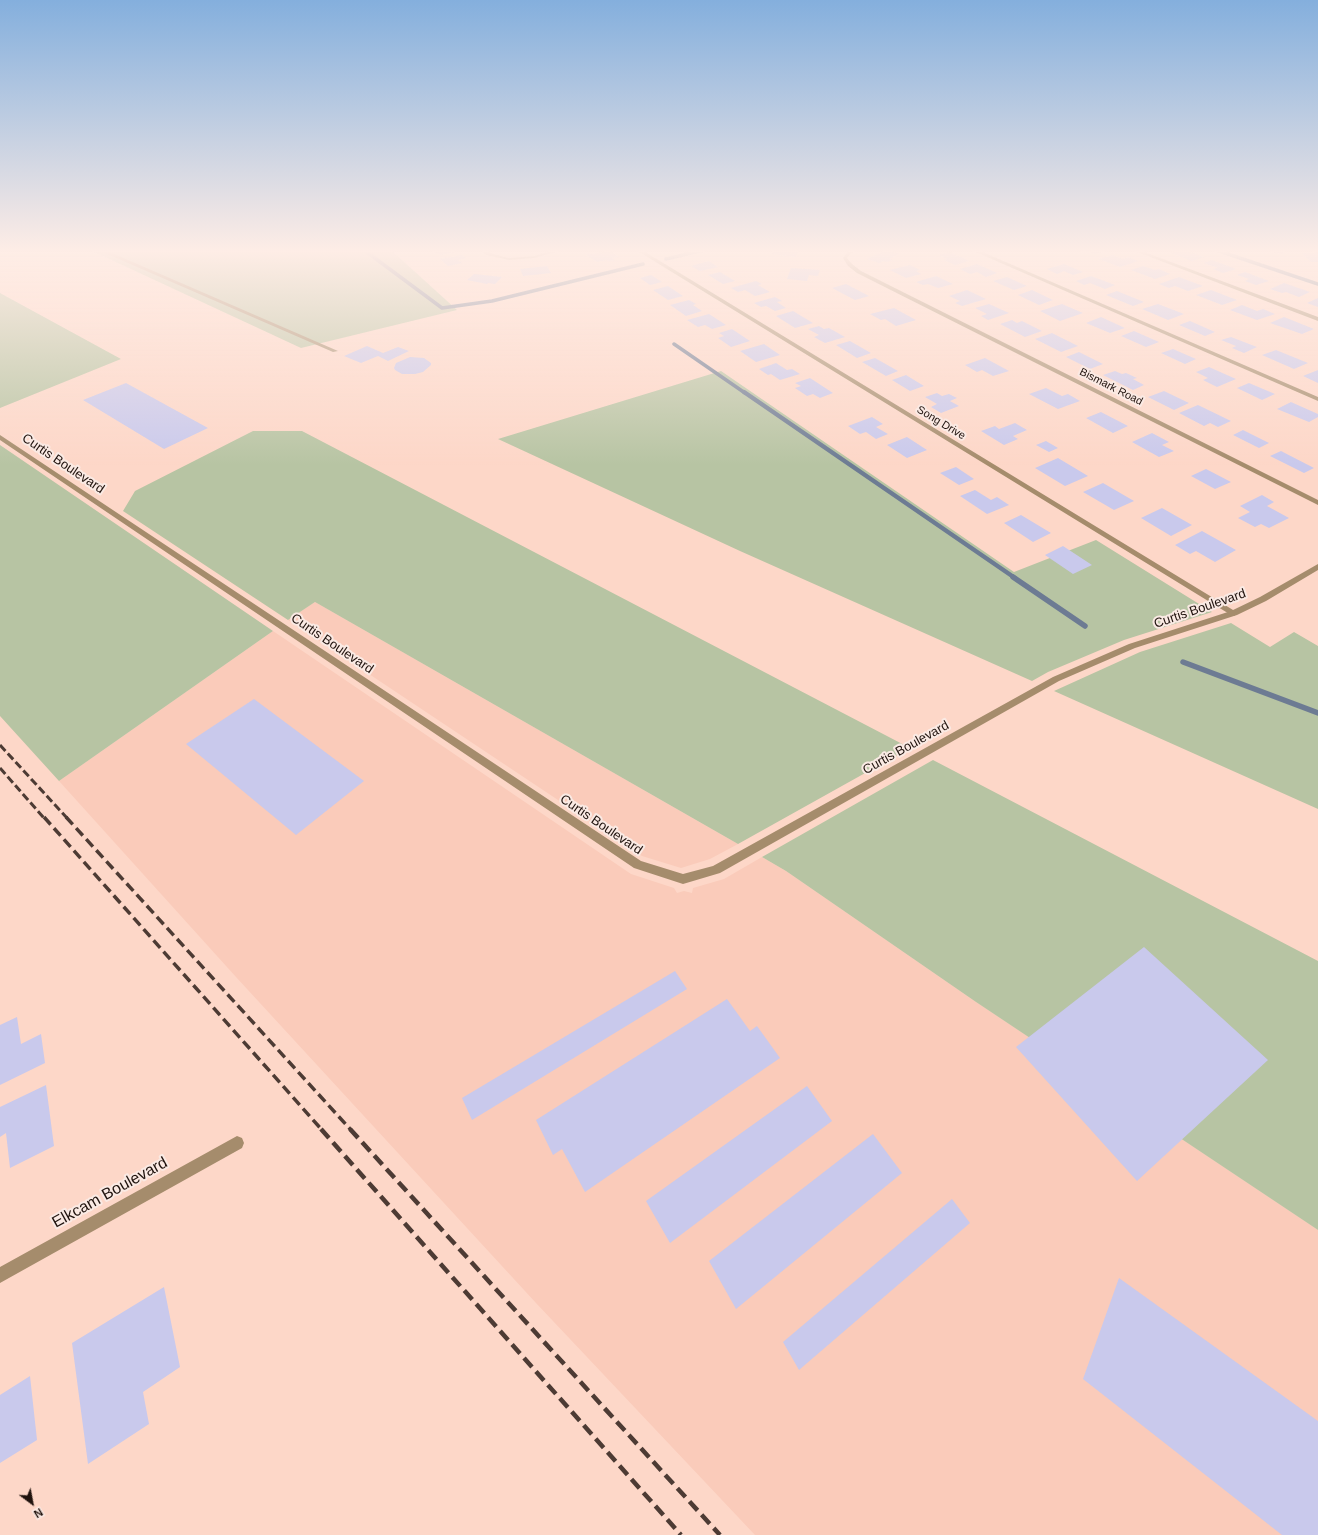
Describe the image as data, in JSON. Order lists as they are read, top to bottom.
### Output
{
  "streets": {
    "street": [
      "Bismark Road",
      "Song Drive",
      "Curtis Boulevard",
      "Elkcam Boulevard"
    ]
  },
  "crossings": [
    ["Song Drive", "Curtis Boulevard"]
  ],
  "north": "bottom right"
}
